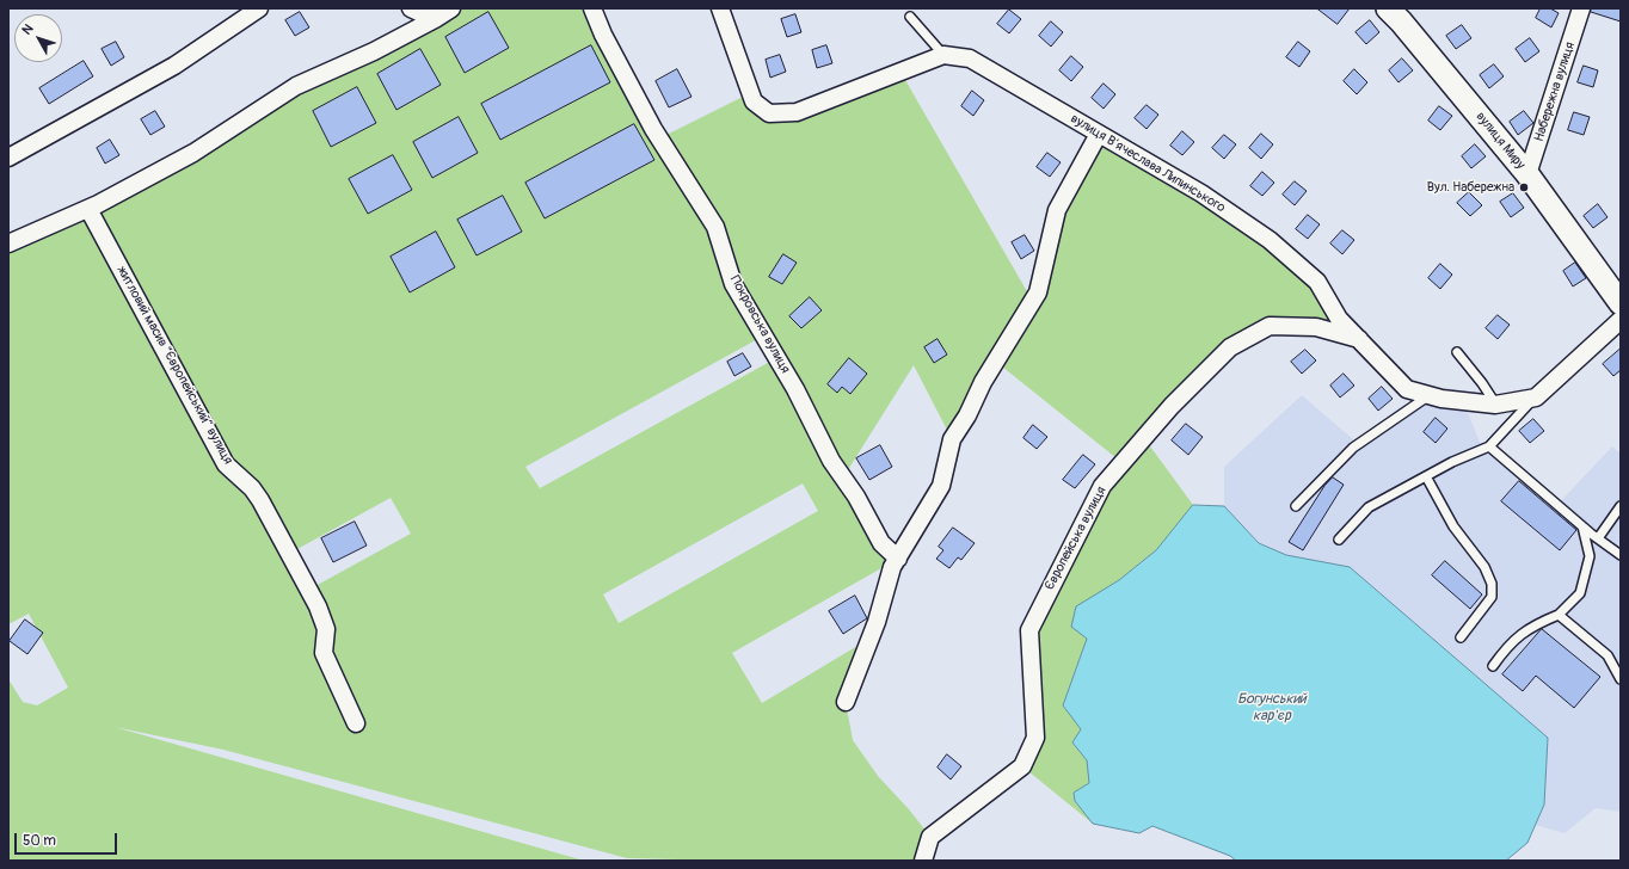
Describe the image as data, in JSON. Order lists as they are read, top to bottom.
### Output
{
  "streets": {
    "street": [
      "Набережна вулиця",
      "вулиця Миру",
      "вулиця Вʼячеслава Липинського",
      "Покровська вулиця",
      "житловий масив “Європейський“ вулиця",
      "Європейська вулиця"
    ]
  },
  "crossings": [
    ["Набережна вулиця", "вулиця Миру"],
    ["вулиця Вʼячеслава Липинського", "Європейська вулиця"]
  ],
  "water": ["Богунський кар'єр"],
  "places": ["Вул. Набережна"],
  "scale_bar": "50 m",
  "north": "top left"
}
